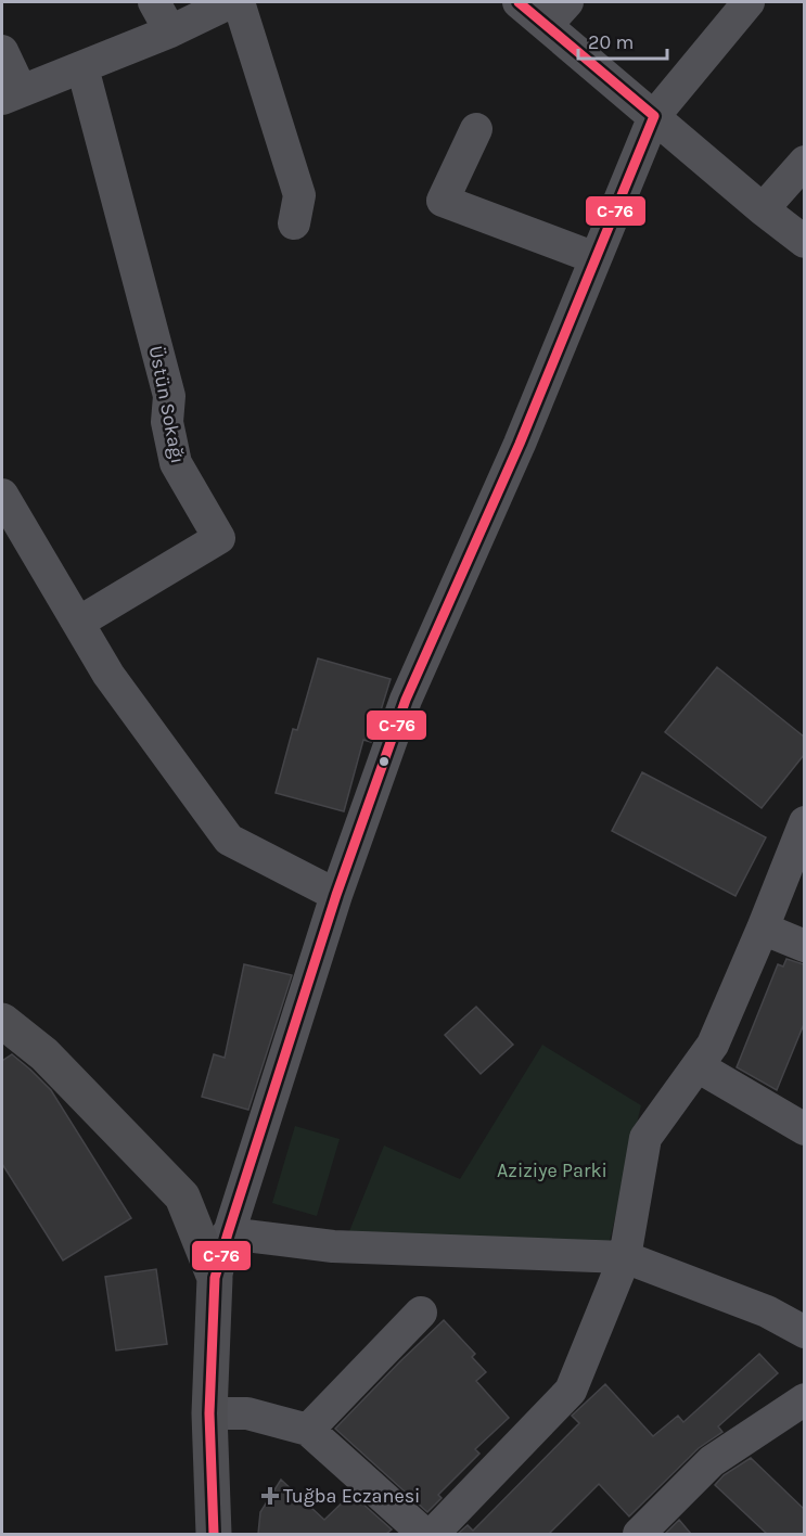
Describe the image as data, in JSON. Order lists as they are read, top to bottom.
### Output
{
  "streets": {
    "street": ["Üstün Sokağı"]
  },
  "parks": ["Aziziye Parki"],
  "places": {
    "health": ["Tuğba Eczanesi"]
  },
  "lines": ["transit line C-76"],
  "scale_bar": "20 m"
}
